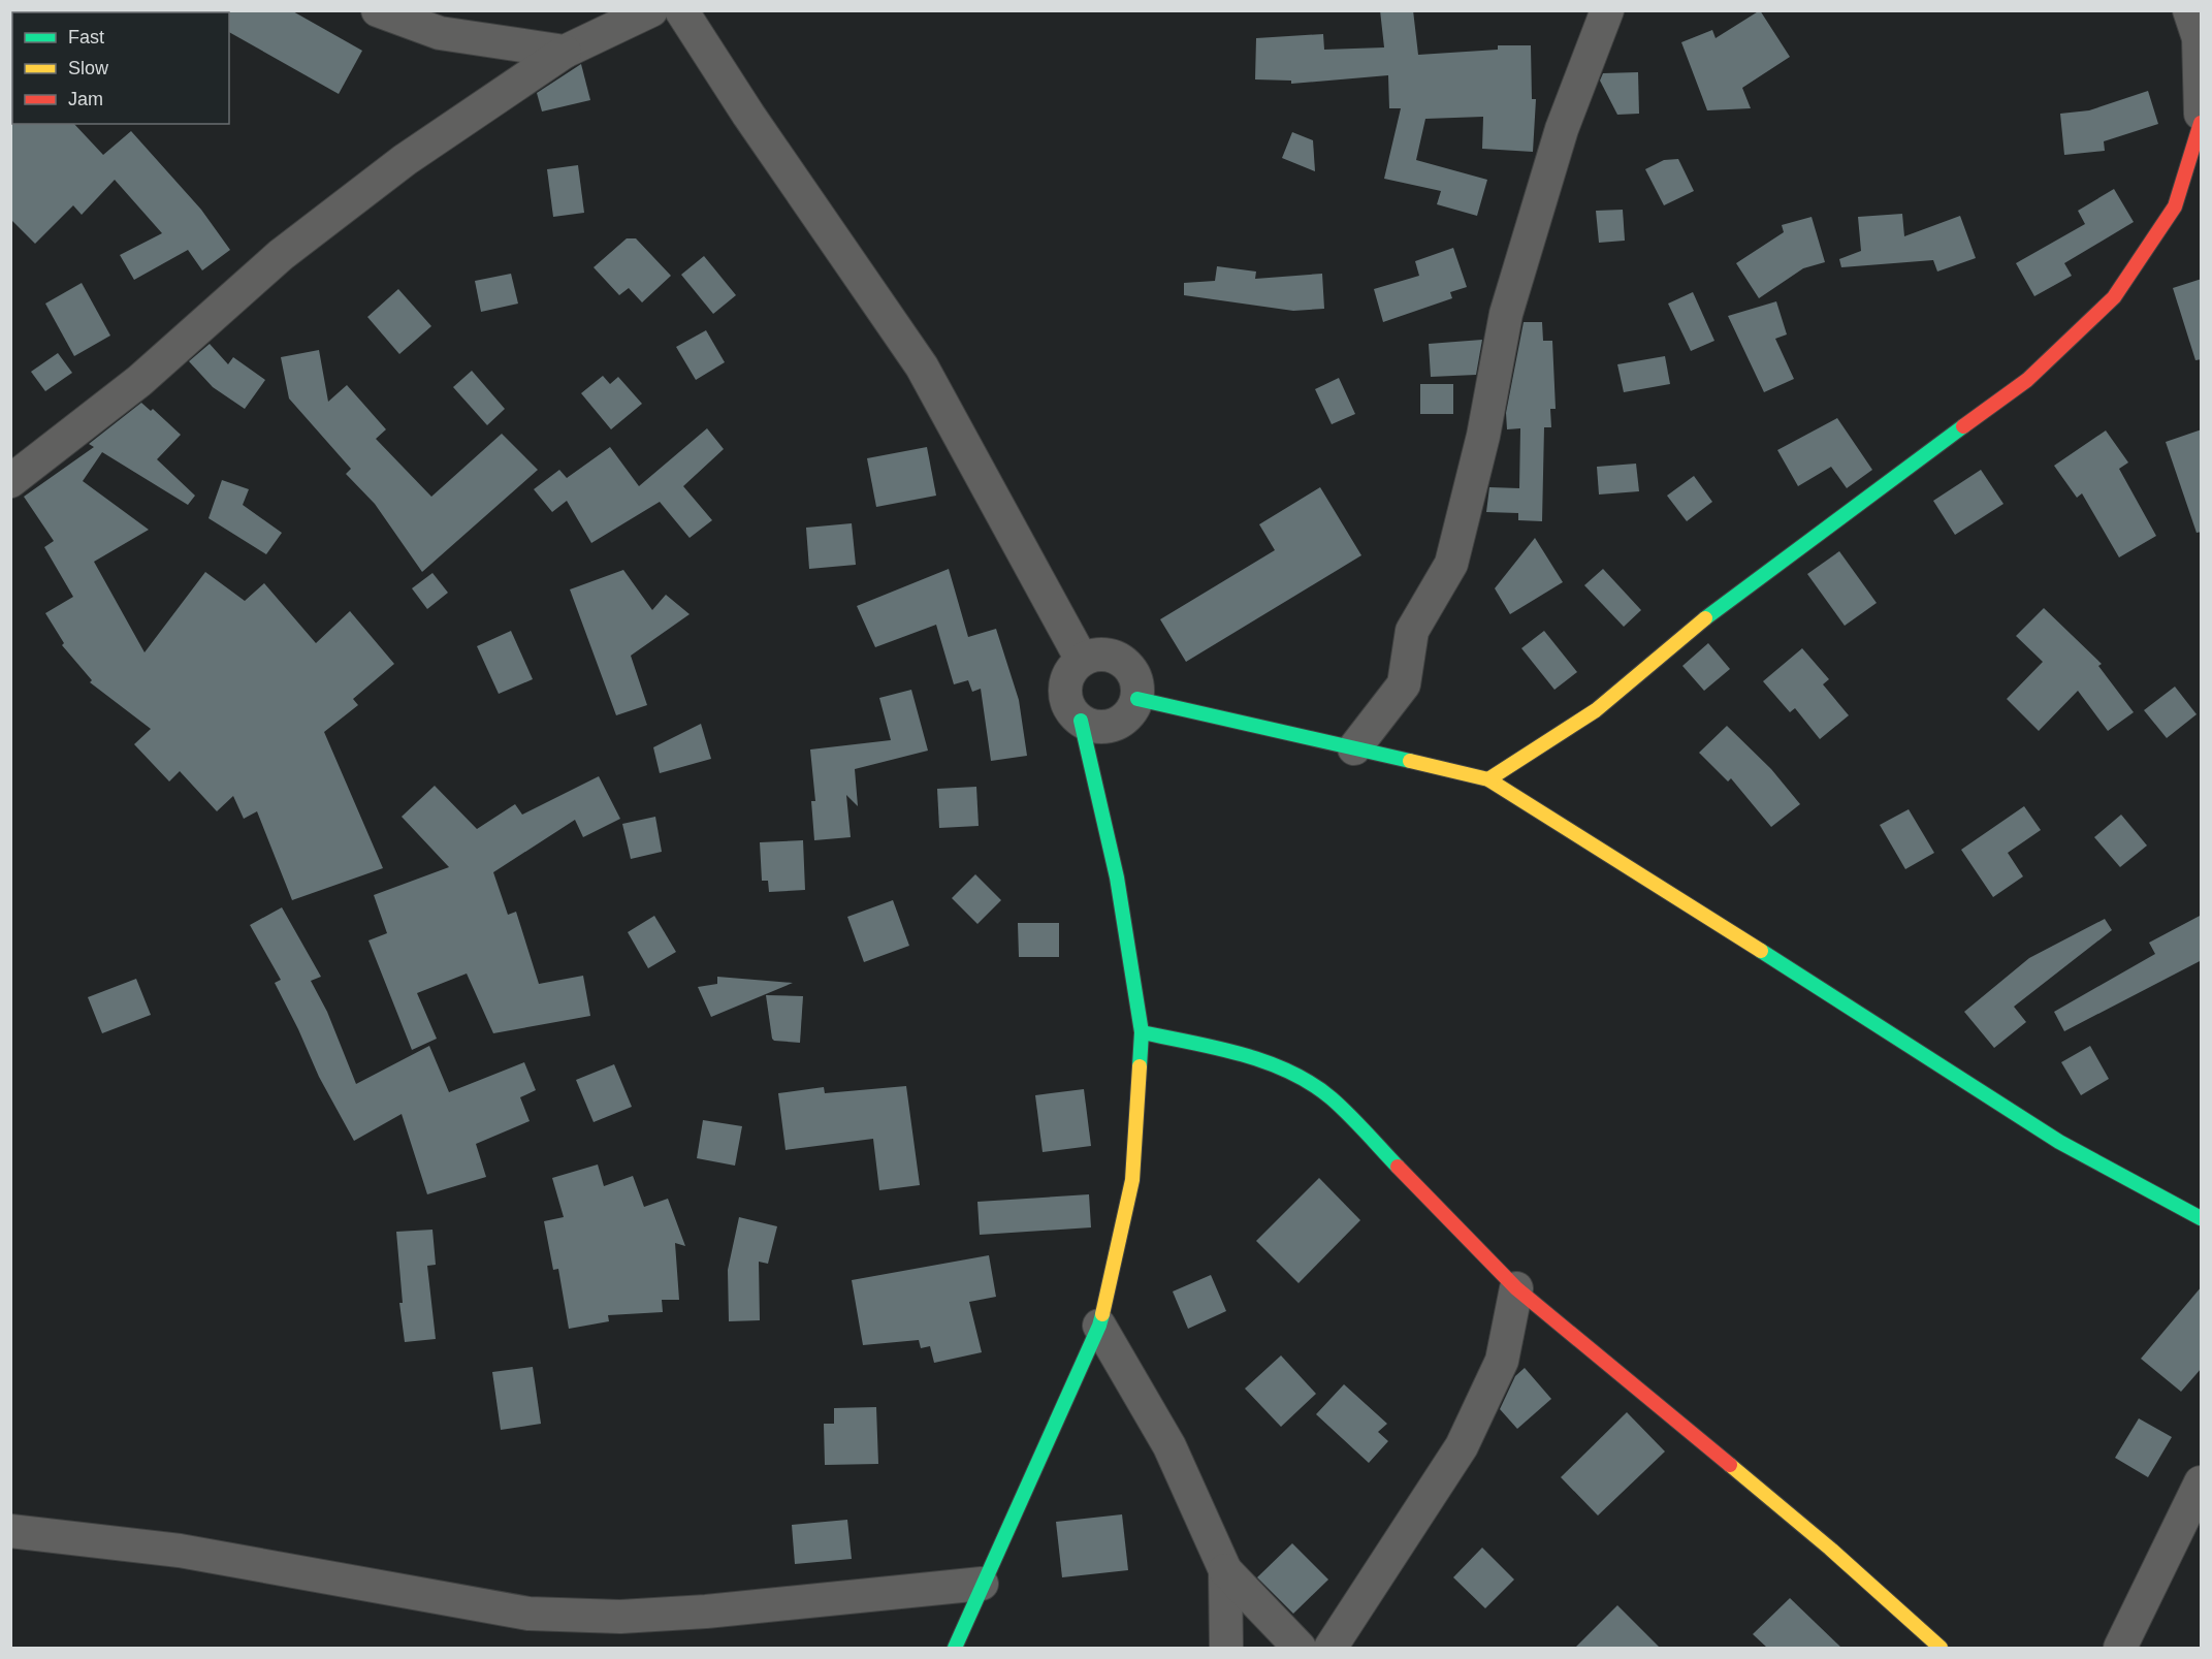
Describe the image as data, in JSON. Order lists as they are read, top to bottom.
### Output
{
  "legend": ["Fast", "Slow", "Jam"]
}
